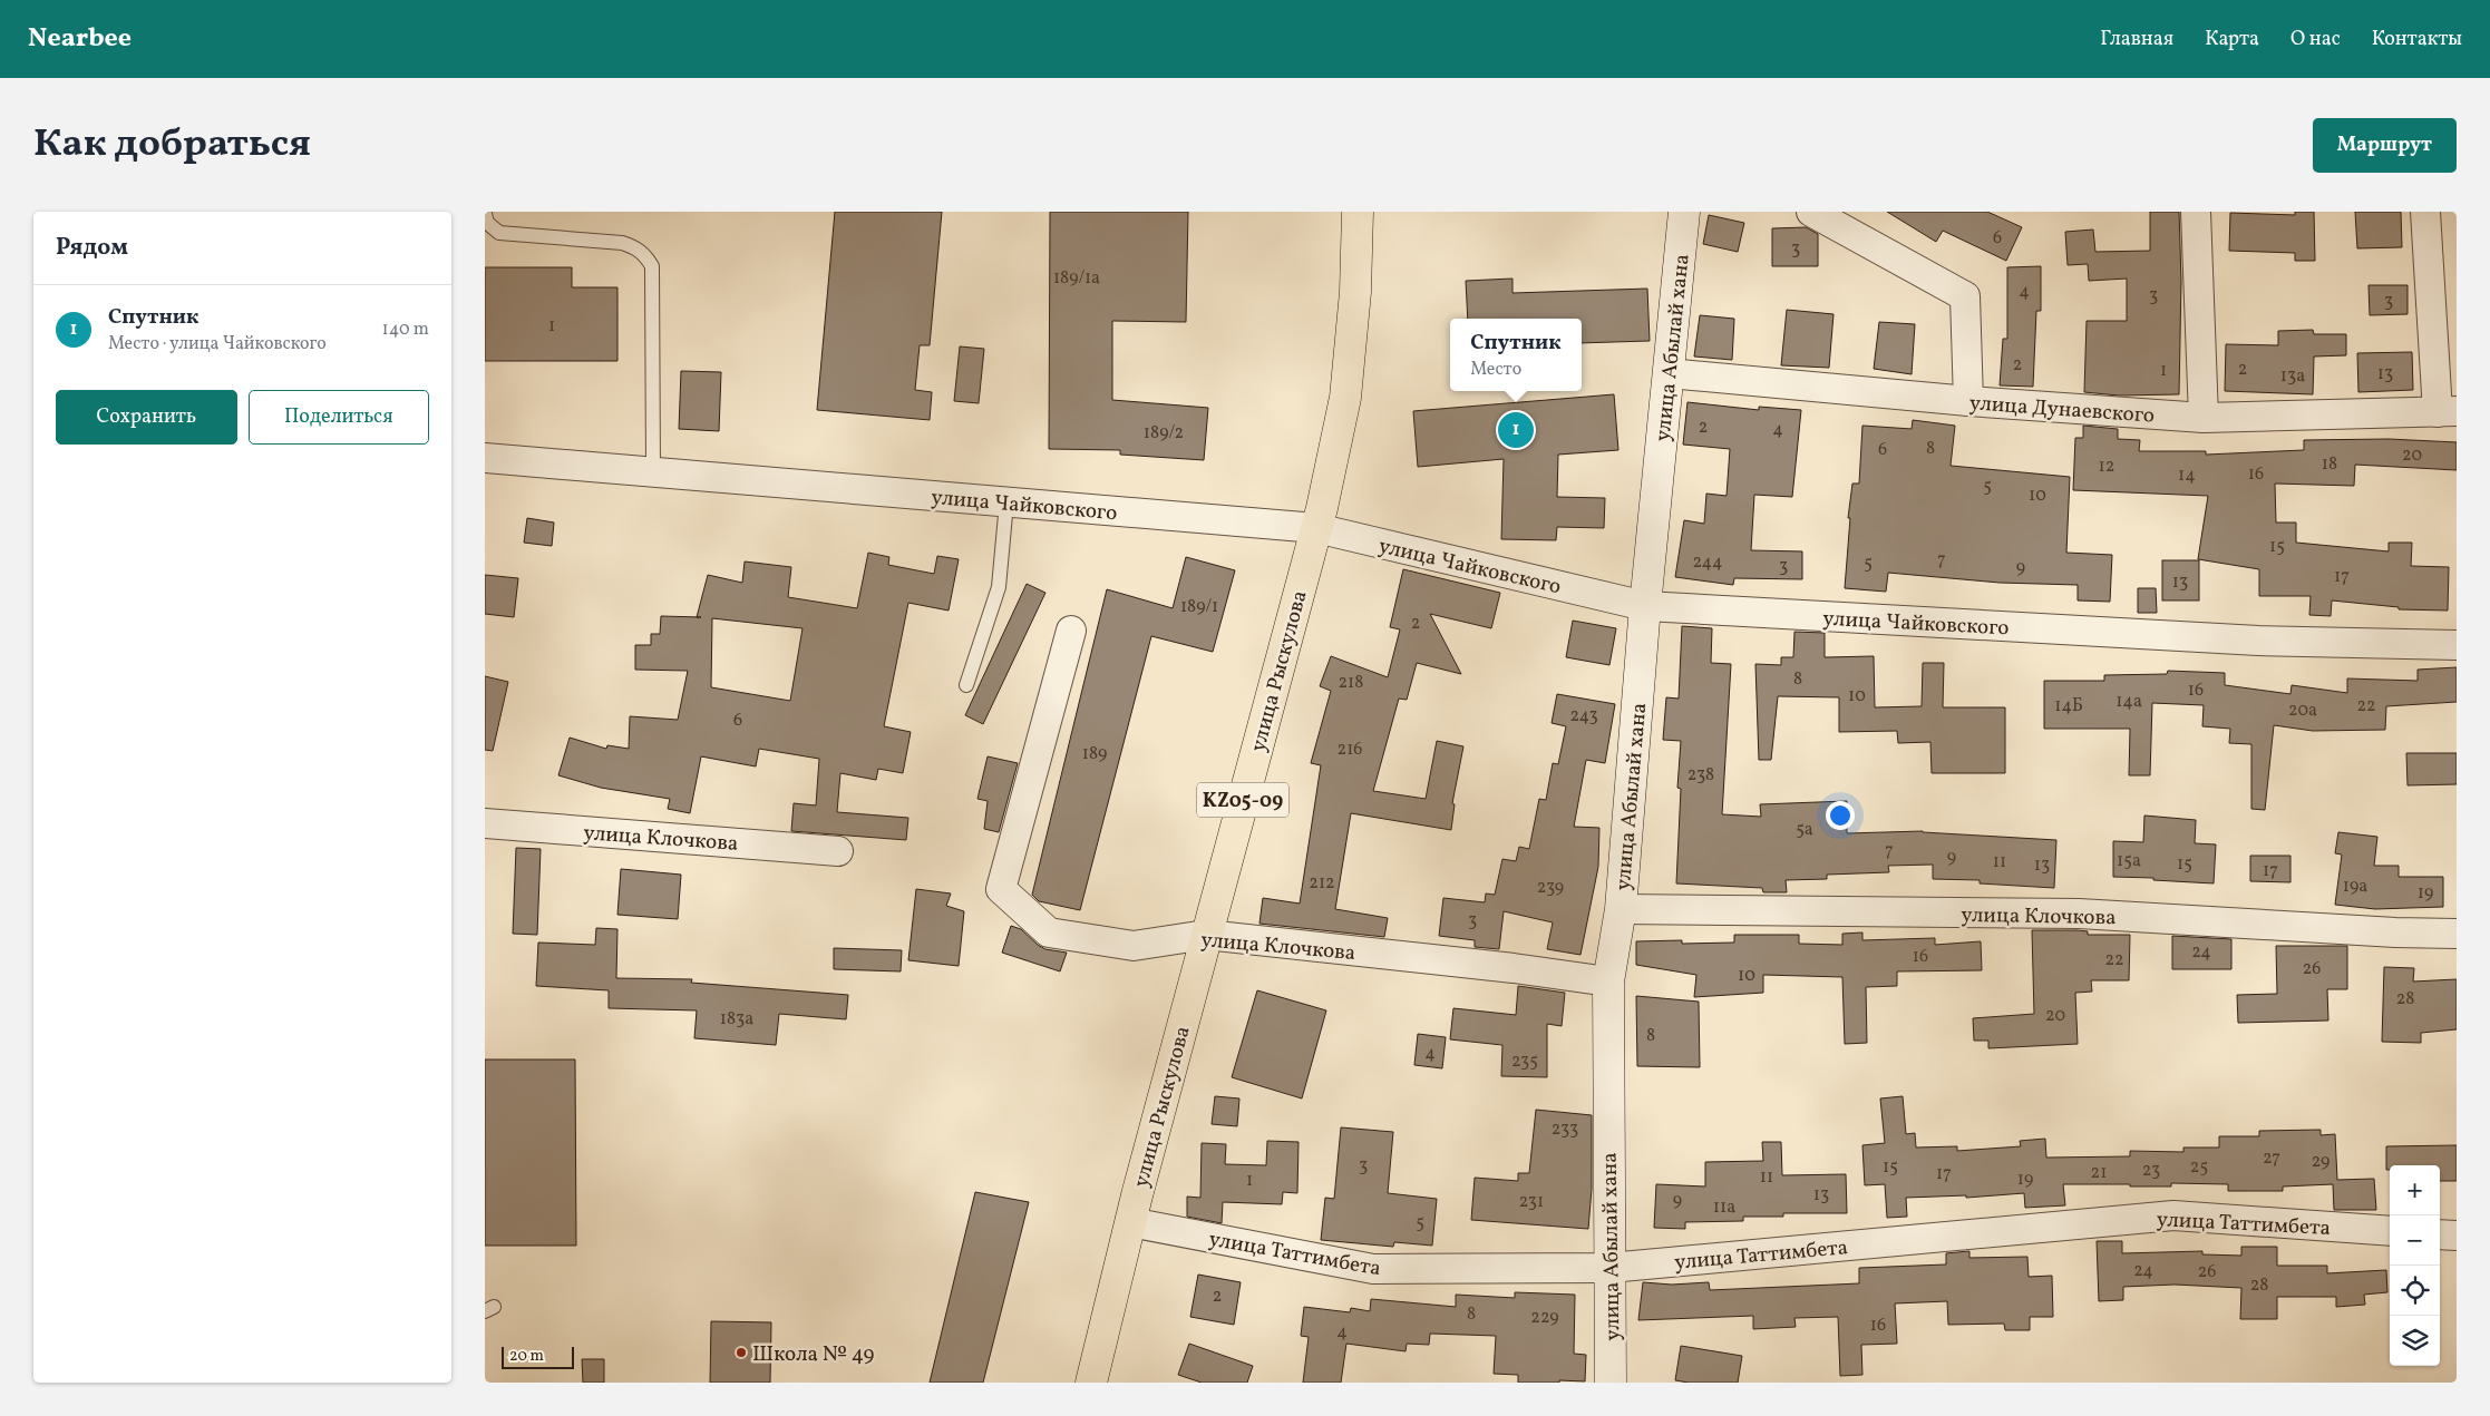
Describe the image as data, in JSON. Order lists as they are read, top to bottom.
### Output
{
  "streets": {
    "main road": ["улица Рыскулова", "KZ05-09"],
    "street": [
      "улица Абылай хана",
      "улица Дунаевского",
      "улица Чайковского",
      "улица Клочкова",
      "улица Таттимбета"
    ]
  },
  "crossings": [
    ["улица Абылай хана", "улица Дунаевского"],
    ["улица Абылай хана", "улица Чайковского"],
    ["улица Абылай хана", "улица Клочкова"],
    ["улица Абылай хана", "улица Таттимбета"],
    ["улица Чайковского", "улица Рыскулова"],
    ["улица Рыскулова", "улица Клочкова"],
    ["улица Рыскулова", "улица Таттимбета"]
  ],
  "places": ["Школа № 49"],
  "house_numbers": [
    "6",
    "3",
    "189/1а",
    "4",
    "3",
    "3",
    "1",
    "2",
    "2",
    "1",
    "13",
    "13а",
    "2",
    "4",
    "189/2",
    "8",
    "6",
    "20",
    "18",
    "12",
    "16",
    "14",
    "5",
    "10",
    "15",
    "7",
    "244",
    "5",
    "3",
    "9",
    "17",
    "13",
    "189/1",
    "2",
    "8",
    "218",
    "16",
    "10",
    "14а",
    "14Б",
    "22",
    "20а",
    "243",
    "6",
    "216",
    "189",
    "238",
    "5а",
    "7",
    "9",
    "15а",
    "11",
    "15",
    "13",
    "17",
    "212",
    "19а",
    "239",
    "19",
    "3",
    "24",
    "16",
    "22",
    "26",
    "10",
    "28",
    "20",
    "183а",
    "8",
    "4",
    "235",
    "233",
    "27",
    "29",
    "3",
    "15",
    "25",
    "23",
    "21",
    "17",
    "11",
    "19",
    "1",
    "13",
    "9",
    "231",
    "11а",
    "5",
    "24",
    "26",
    "28",
    "2",
    "8",
    "229",
    "16",
    "4"
  ],
  "scale_bar": "20 m",
  "page": {
    "header": "Nearbee",
    "nav": [
      "Главная",
      "Карта",
      "О нас",
      "Контакты"
    ],
    "title": "Как добраться",
    "buttons": [
      "Маршрут",
      ["Сохранить", "Поделиться"]
    ],
    "heading": "Рядом",
    "list": [
      {
        "mark": "1",
        "name": "Спутник",
        "note": "Место · улица Чайковского",
        "value": "140 m"
      }
    ],
    "popup": ["Спутник", "Место"],
    "pins": "1",
    "map_buttons": ["+", "−"],
    "scale": "20 m"
  }
}
